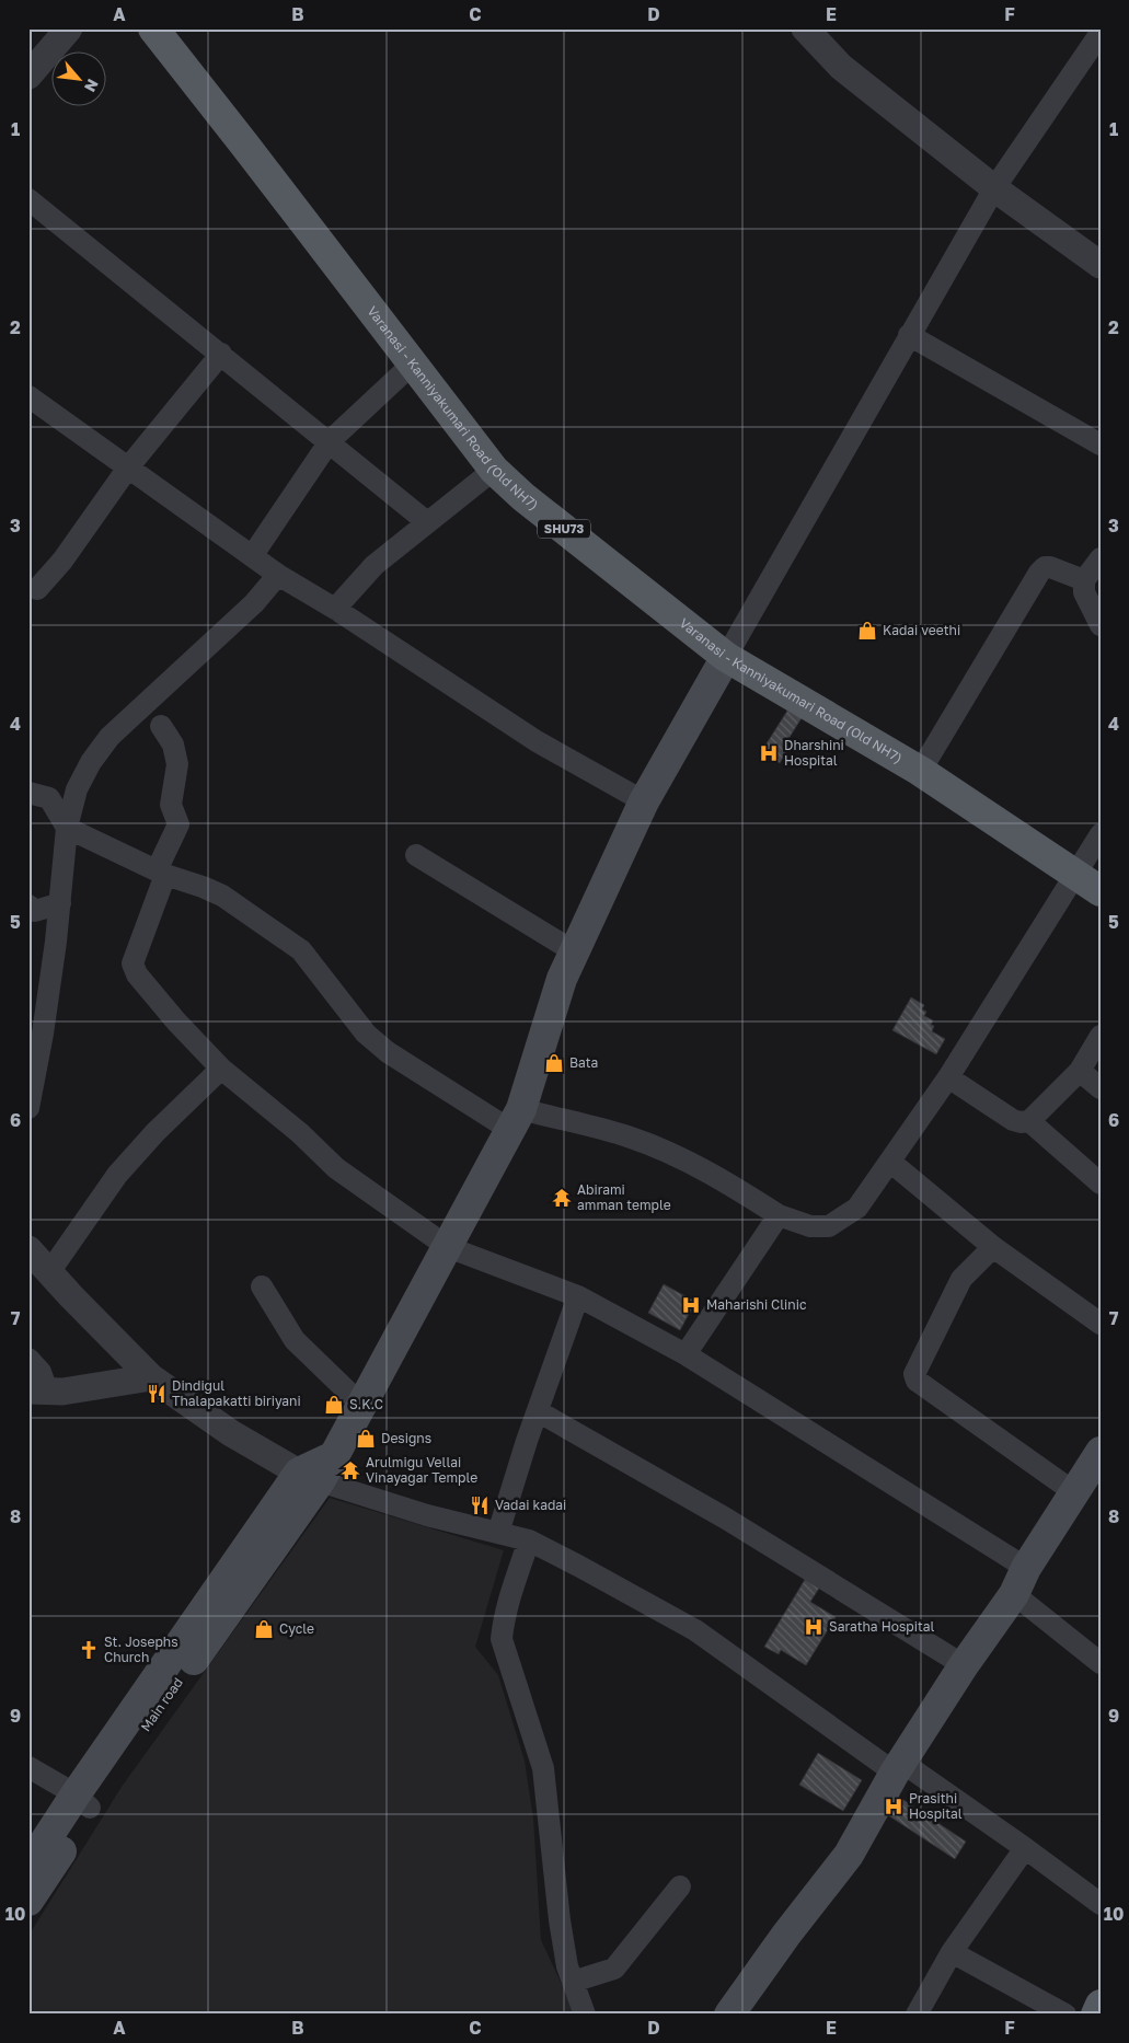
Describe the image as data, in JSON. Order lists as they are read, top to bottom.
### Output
{
  "streets": {
    "main road": ["Varanasi - Kanniyakumari Road (Old NH7)", "SHU73", "Main road"]
  },
  "places": {
    "shop": [
      "Kadai veethi",
      "Bata",
      "S.K.C",
      "Designs",
      "Cycle"
    ],
    "hospital": [
      "Dharshini Hospital",
      "Maharishi Clinic",
      "Saratha Hospital",
      "Prasithi Hospital"
    ],
    "temple": ["Abirami amman temple", "Arulmigu Vellai Vinayagar Temple"],
    "restaurant": ["Dindigul Thalapakatti biriyani", "Vadai kadai"],
    "church": ["St. Josephs Church"]
  },
  "north": "bottom right",
  "grid": {
    "columns": [
      "A",
      "B",
      "C",
      "D",
      "E",
      "F"
    ],
    "rows": [
      "1",
      "2",
      "3",
      "4",
      "5",
      "6",
      "7",
      "8",
      "9",
      "10"
    ]
  }
}
